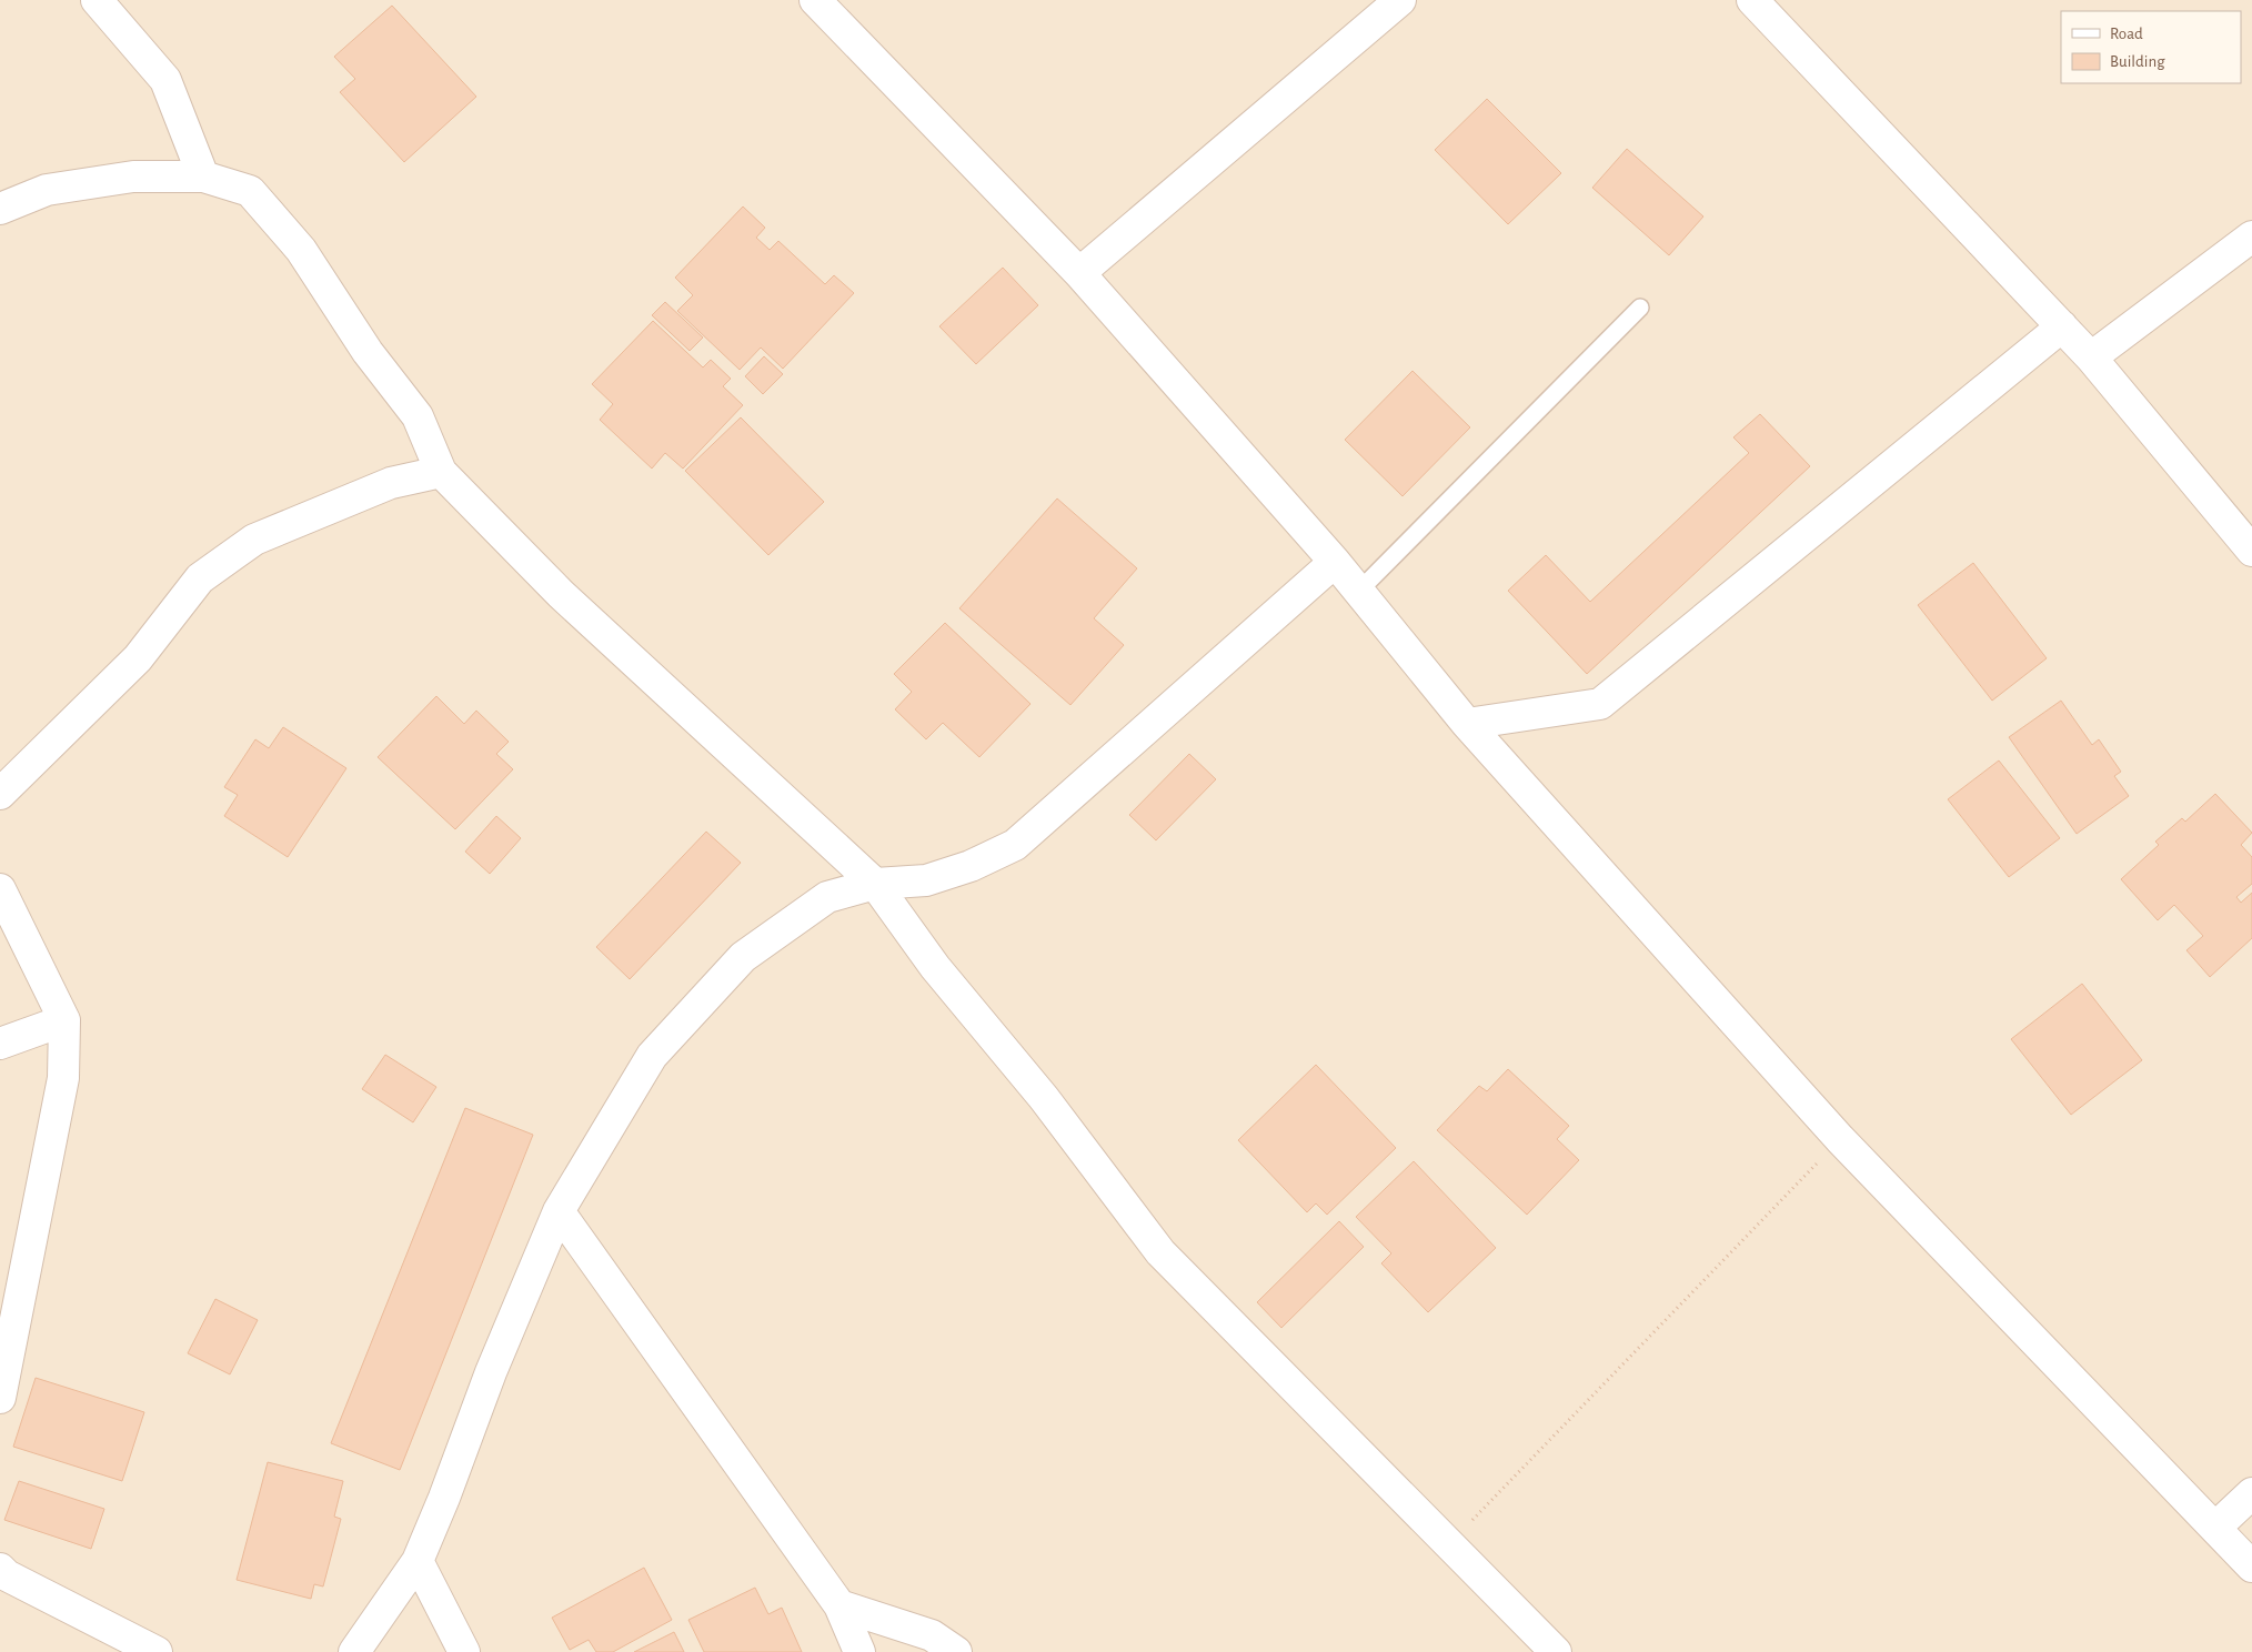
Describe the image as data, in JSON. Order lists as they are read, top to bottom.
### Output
{
  "legend": ["Road", "Building"]
}
